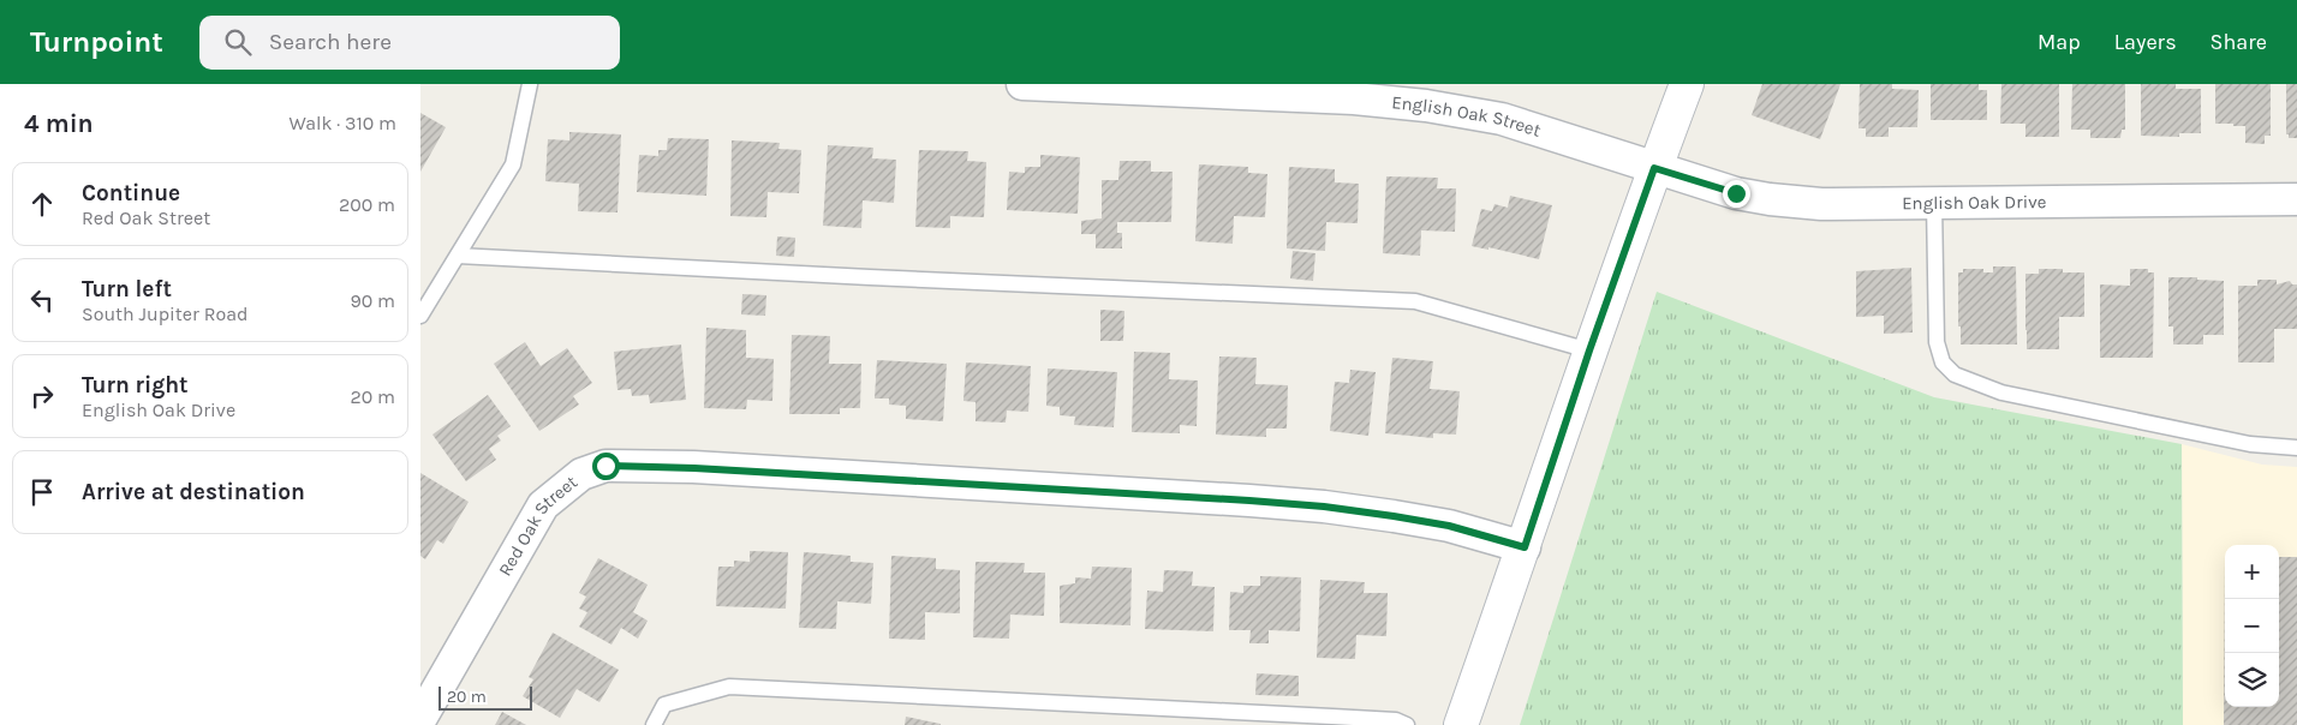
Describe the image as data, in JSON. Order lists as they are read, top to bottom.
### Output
{
  "streets": {
    "street": ["English Oak Street", "English Oak Drive", "Red Oak Street"]
  },
  "crossings": [
    ["English Oak Street", "English Oak Drive"]
  ],
  "scale_bar": "20 m",
  "page": {
    "header": "Turnpoint",
    "search": "Search here",
    "nav": ["Map", "Layers", "Share"],
    "heading": ["4 min", "Walk · 310 m"],
    "list": [
      ["Continue", "Red Oak Street", "200 m"],
      ["Turn left", "South Jupiter Road", "90 m"],
      ["Turn right", "English Oak Drive", "20 m"],
      "Arrive at destination"
    ],
    "map_buttons": ["+", "−"],
    "scale": "20 m"
  }
}
